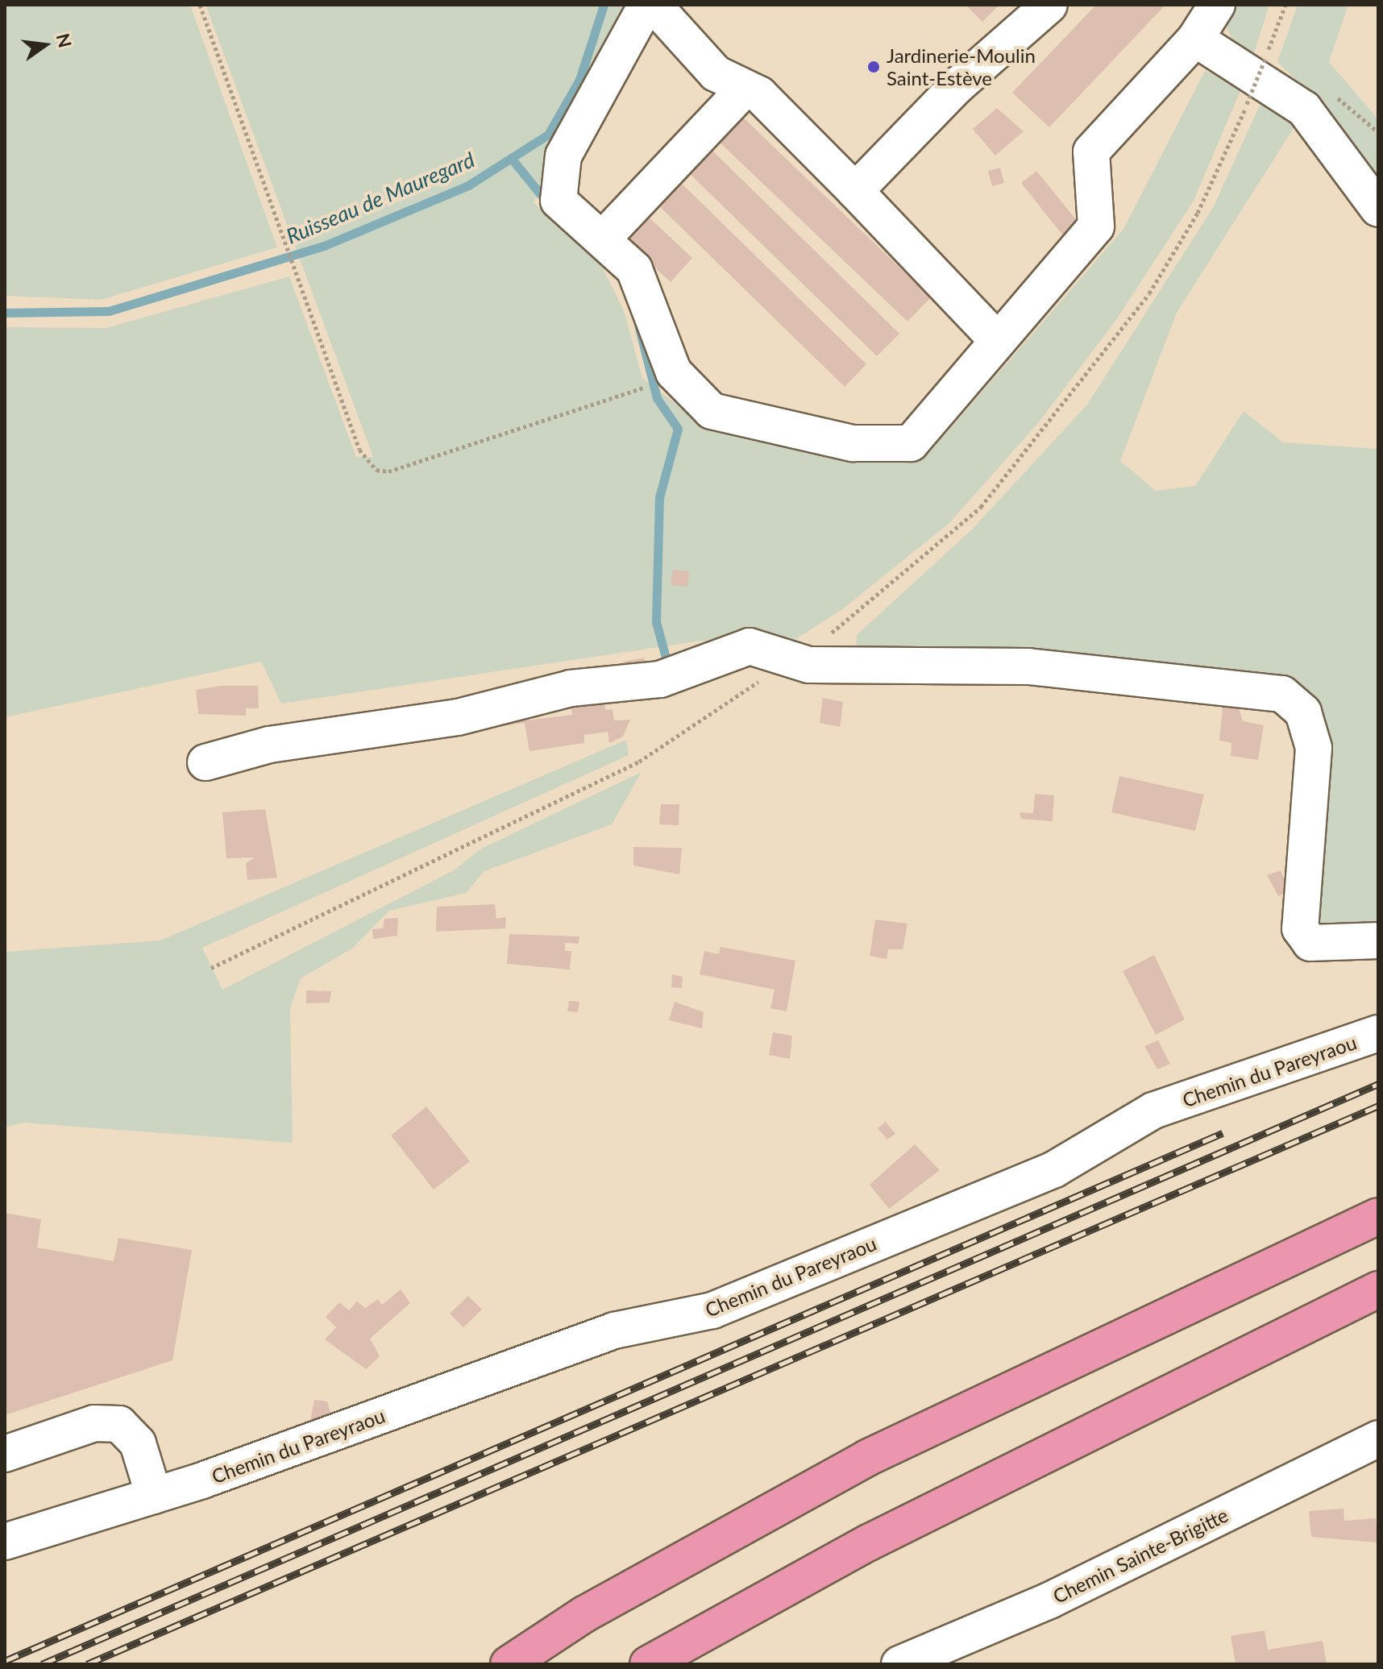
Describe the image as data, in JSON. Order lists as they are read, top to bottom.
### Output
{
  "streets": {
    "street": ["Chemin du Pareyraou", "Chemin Sainte-Brigitte"]
  },
  "water": ["Ruisseau de Mauregard"],
  "places": ["Jardinerie-Moulin Saint-Estève"],
  "north": "right"
}
